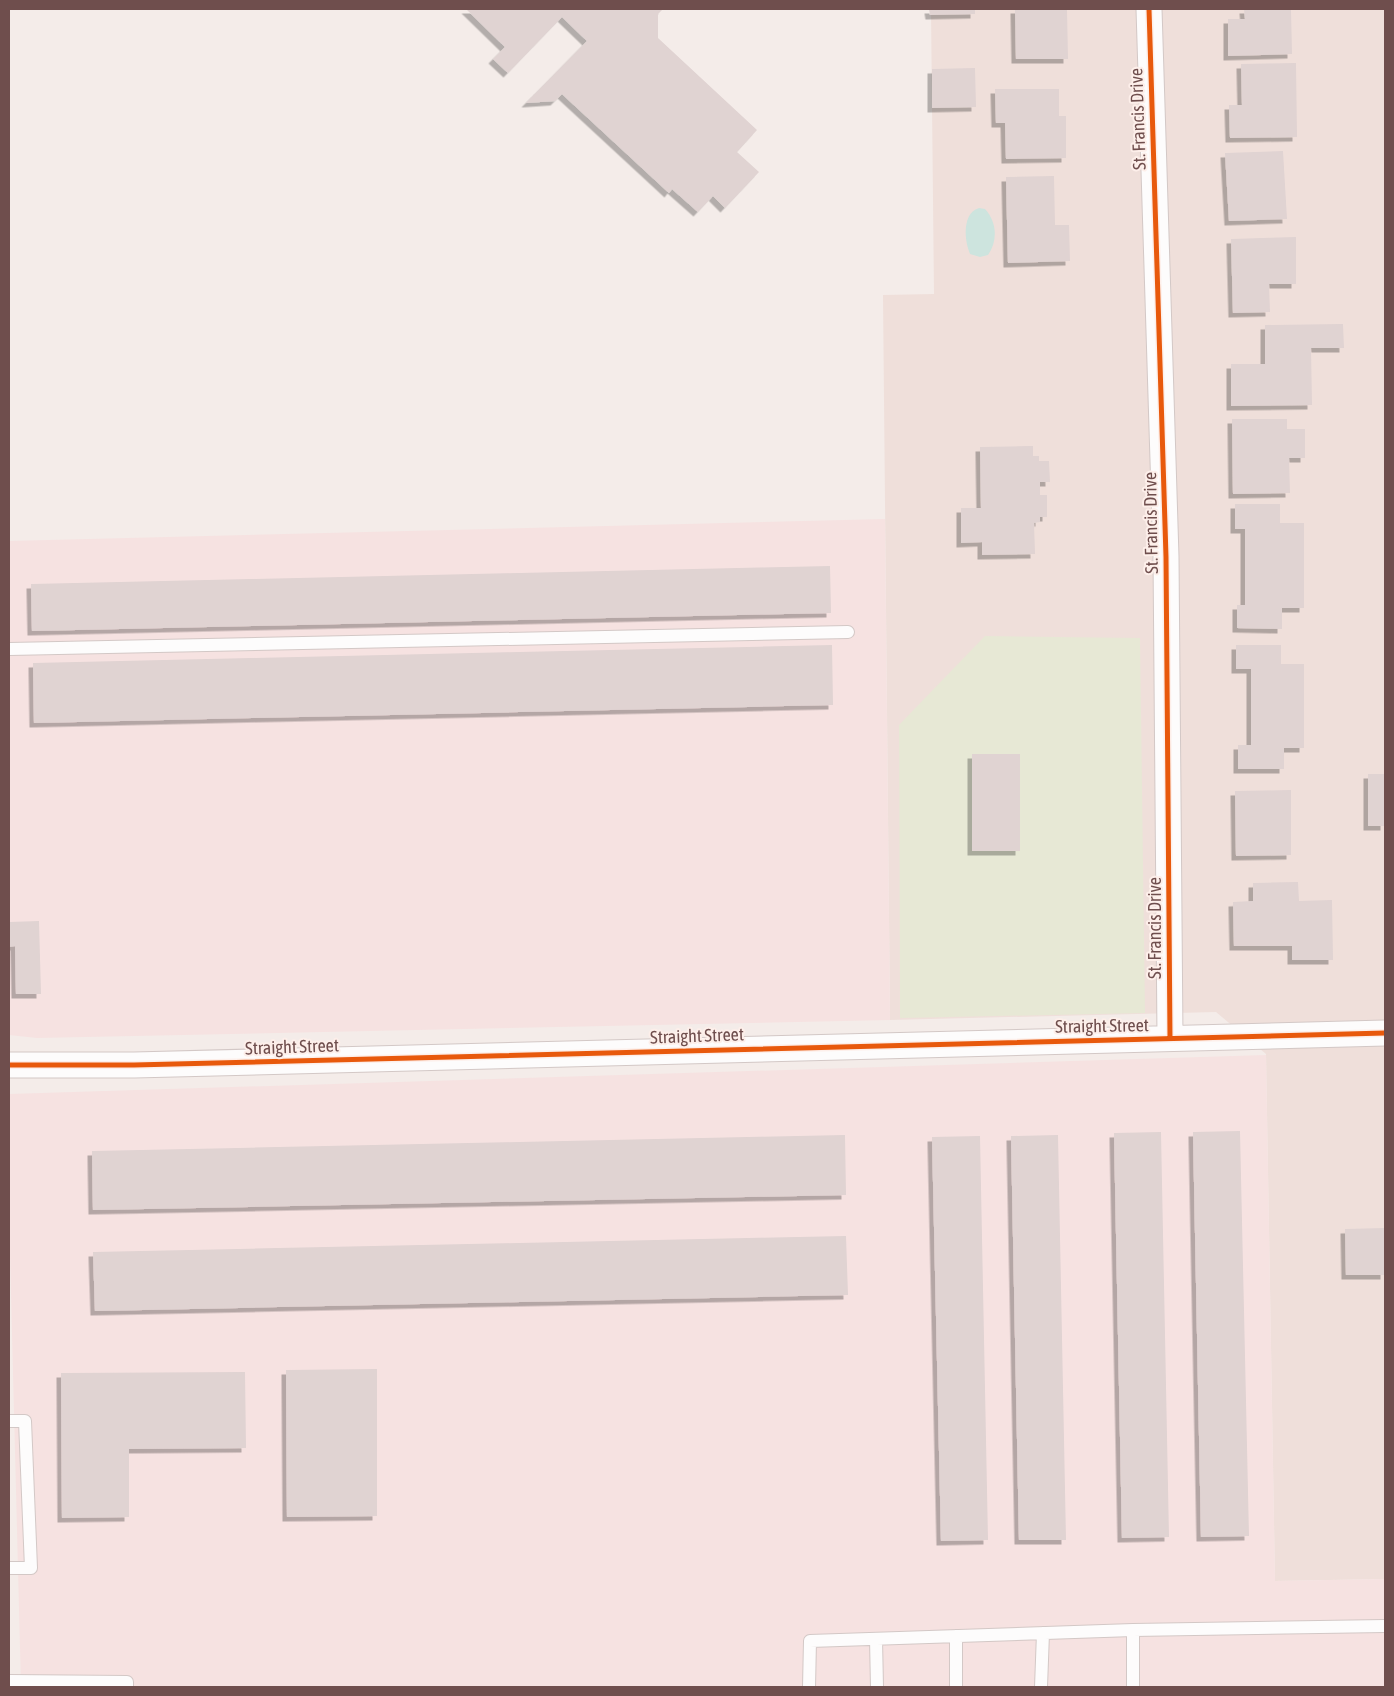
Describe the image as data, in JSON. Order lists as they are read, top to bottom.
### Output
{
  "streets": {
    "street": ["St. Francis Drive", "Straight Street"]
  },
  "crossings": [
    ["St. Francis Drive", "Straight Street"]
  ]
}
